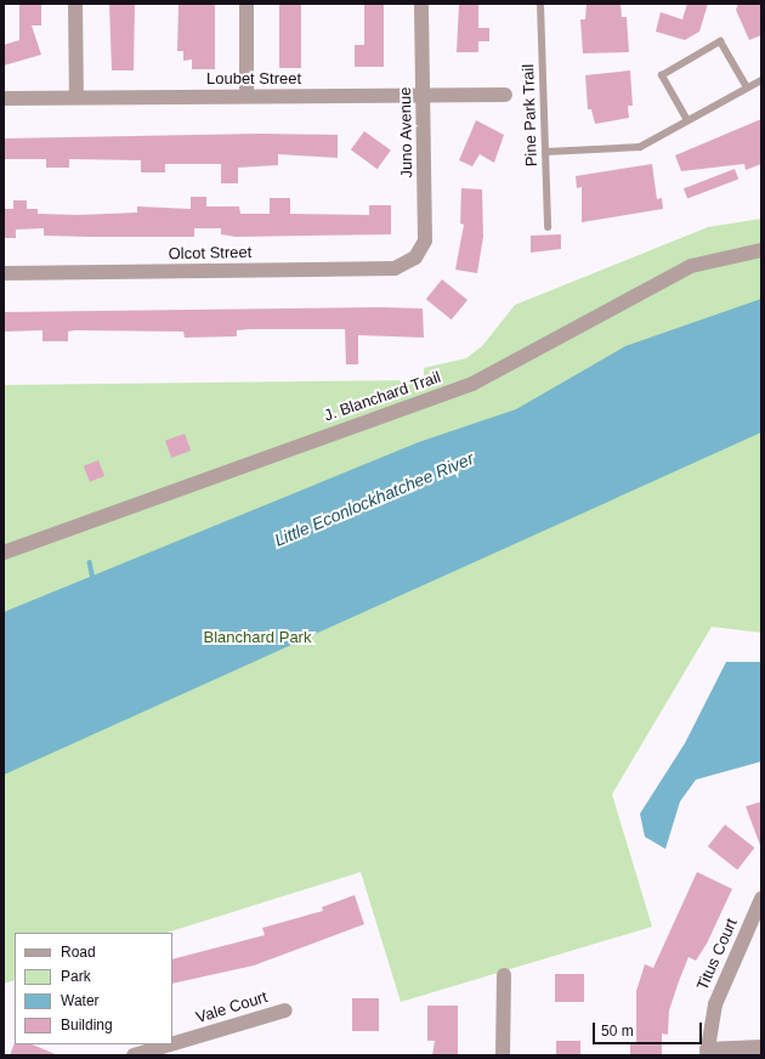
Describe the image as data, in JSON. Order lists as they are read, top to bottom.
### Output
{
  "streets": {
    "street": [
      "Loubet Street",
      "Juno Avenue",
      "Olcot Street",
      "J. Blanchard Trail",
      "Titus Court",
      "Vale Court"
    ],
    "lane": ["Pine Park Trail"]
  },
  "crossings": [
    ["Loubet Street", "Juno Avenue"],
    ["Juno Avenue", "Olcot Street"]
  ],
  "water": ["Little Econlockhatchee River"],
  "parks": ["Blanchard Park"],
  "legend": [
    "Road",
    "Park",
    "Water",
    "Building"
  ],
  "scale_bar": "50 m"
}
